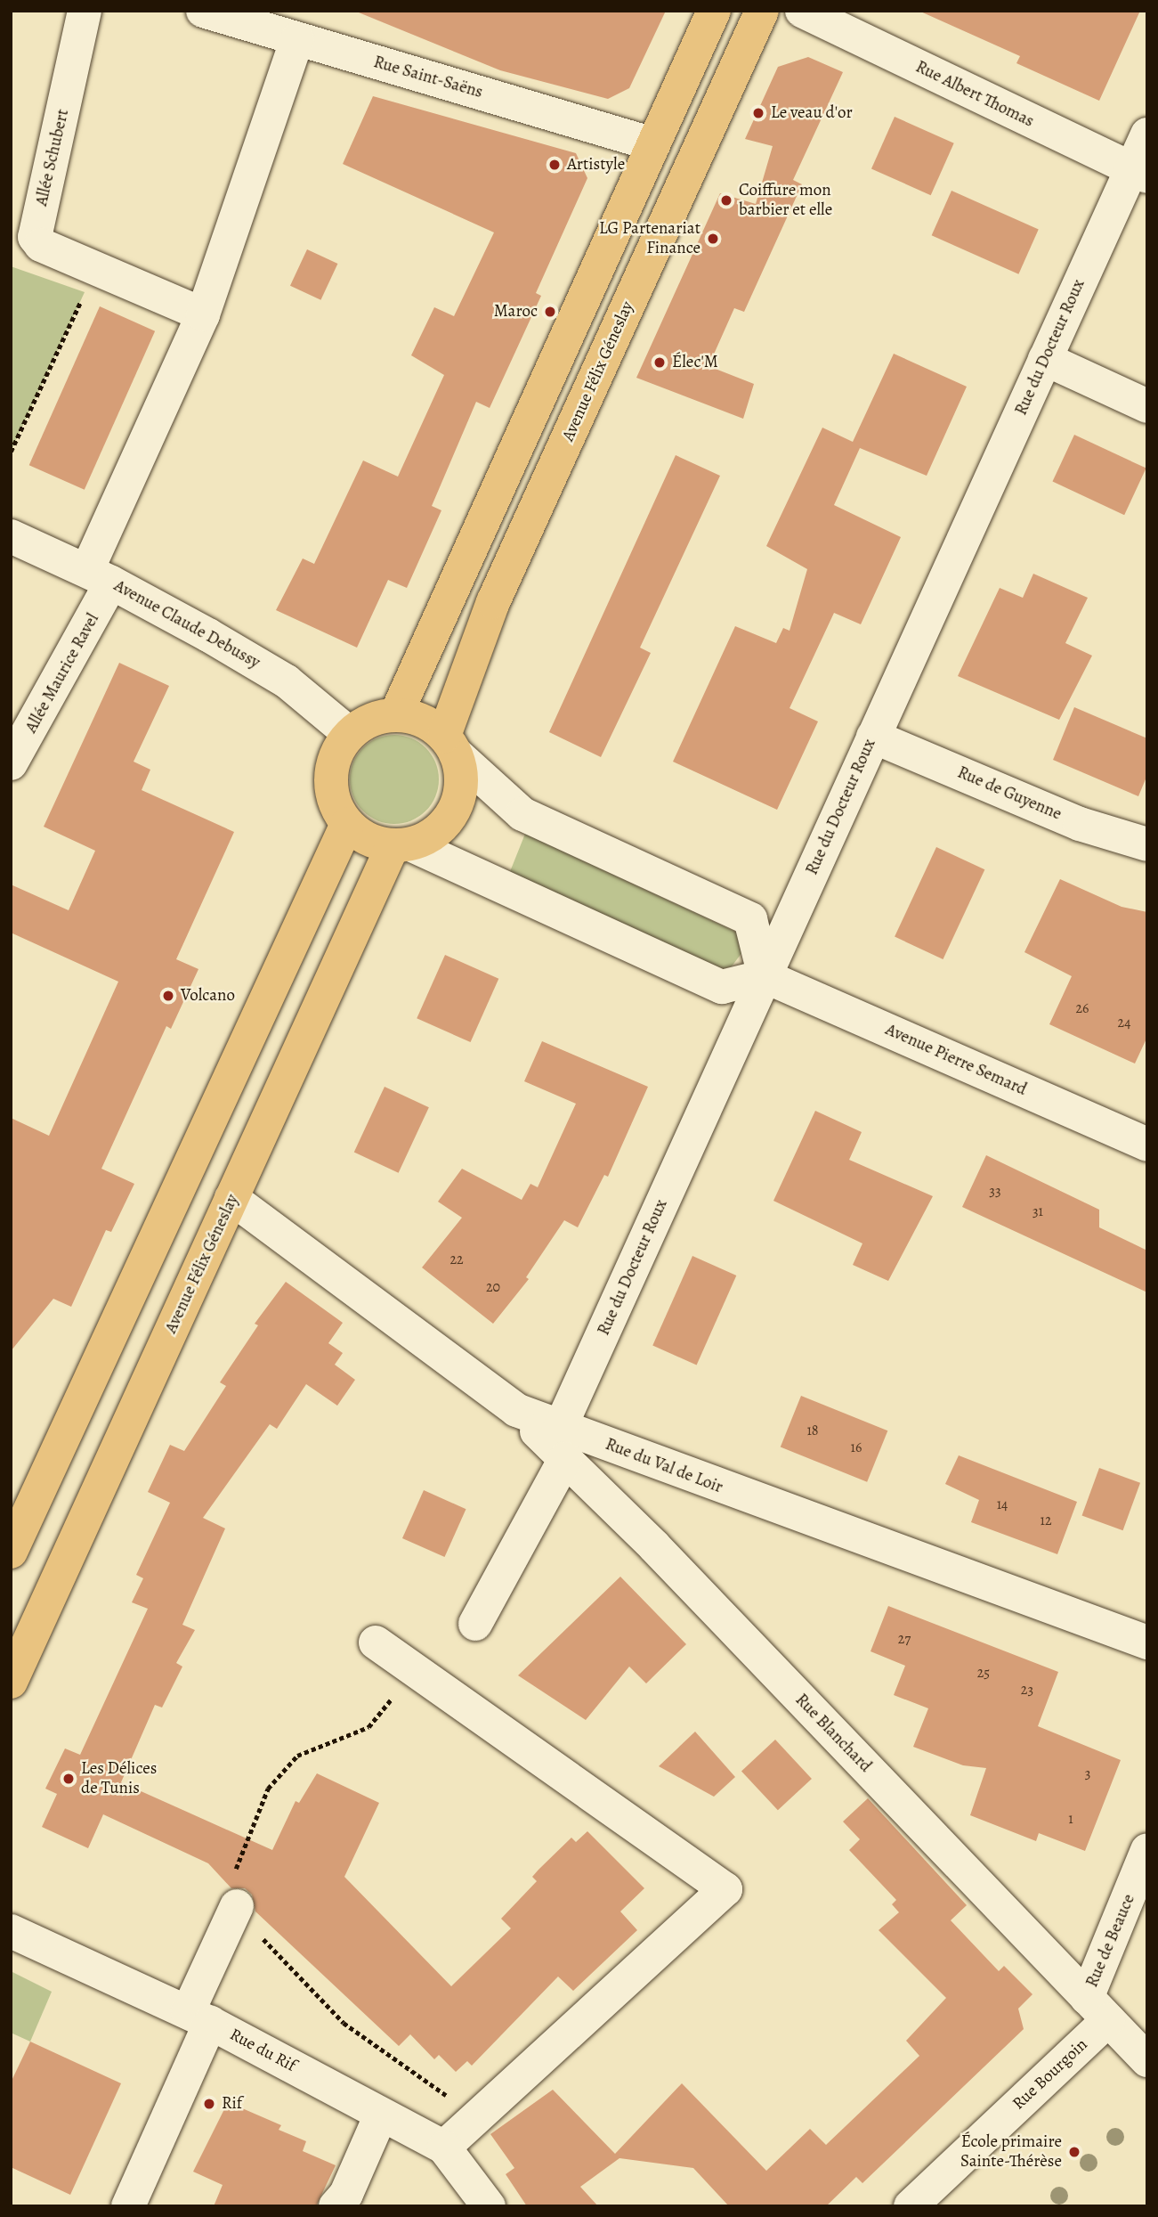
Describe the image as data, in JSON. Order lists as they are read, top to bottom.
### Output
{
  "streets": {
    "main road": ["Avenue Félix Géneslay"],
    "street": [
      "Rue Saint-Saëns",
      "Rue Albert Thomas",
      "Allée Schubert",
      "Rue du Docteur Roux",
      "Avenue Claude Debussy",
      "Allée Maurice Ravel",
      "Rue de Guyenne",
      "Avenue Pierre Semard",
      "Rue du Val de Loir",
      "Rue Blanchard",
      "Rue de Beauce",
      "Rue du Rif",
      "Rue Bourgoin"
    ]
  },
  "crossings": [
    ["Rue Albert Thomas", "Rue du Docteur Roux"],
    ["Rue du Docteur Roux", "Rue de Guyenne"],
    ["Rue du Docteur Roux", "Avenue Pierre Semard"],
    ["Rue du Docteur Roux", "Rue du Val de Loir"],
    ["Rue du Docteur Roux", "Rue Blanchard"],
    ["Avenue Félix Géneslay", "Avenue Claude Debussy"],
    ["Avenue Félix Géneslay", "Rue du Val de Loir"],
    ["Avenue Claude Debussy", "Allée Maurice Ravel"],
    ["Rue du Val de Loir", "Rue Blanchard"],
    ["Rue Blanchard", "Rue de Beauce"],
    ["Rue Blanchard", "Rue Bourgoin"],
    ["Rue de Beauce", "Rue Bourgoin"]
  ],
  "places": [
    "Le veau d'or",
    "Artistyle",
    "Coiffure mon barbier et elle",
    "LG Partenariat Finance",
    "Maroc",
    "Élec'M",
    "Volcano",
    "Les Délices de Tunis",
    "Rif",
    "École primaire Sainte-Thérèse"
  ],
  "house_numbers": [
    "26",
    "24",
    "33",
    "31",
    "22",
    "20",
    "18",
    "16",
    "14",
    "12",
    "27",
    "25",
    "23",
    "3",
    "1"
  ]
}
